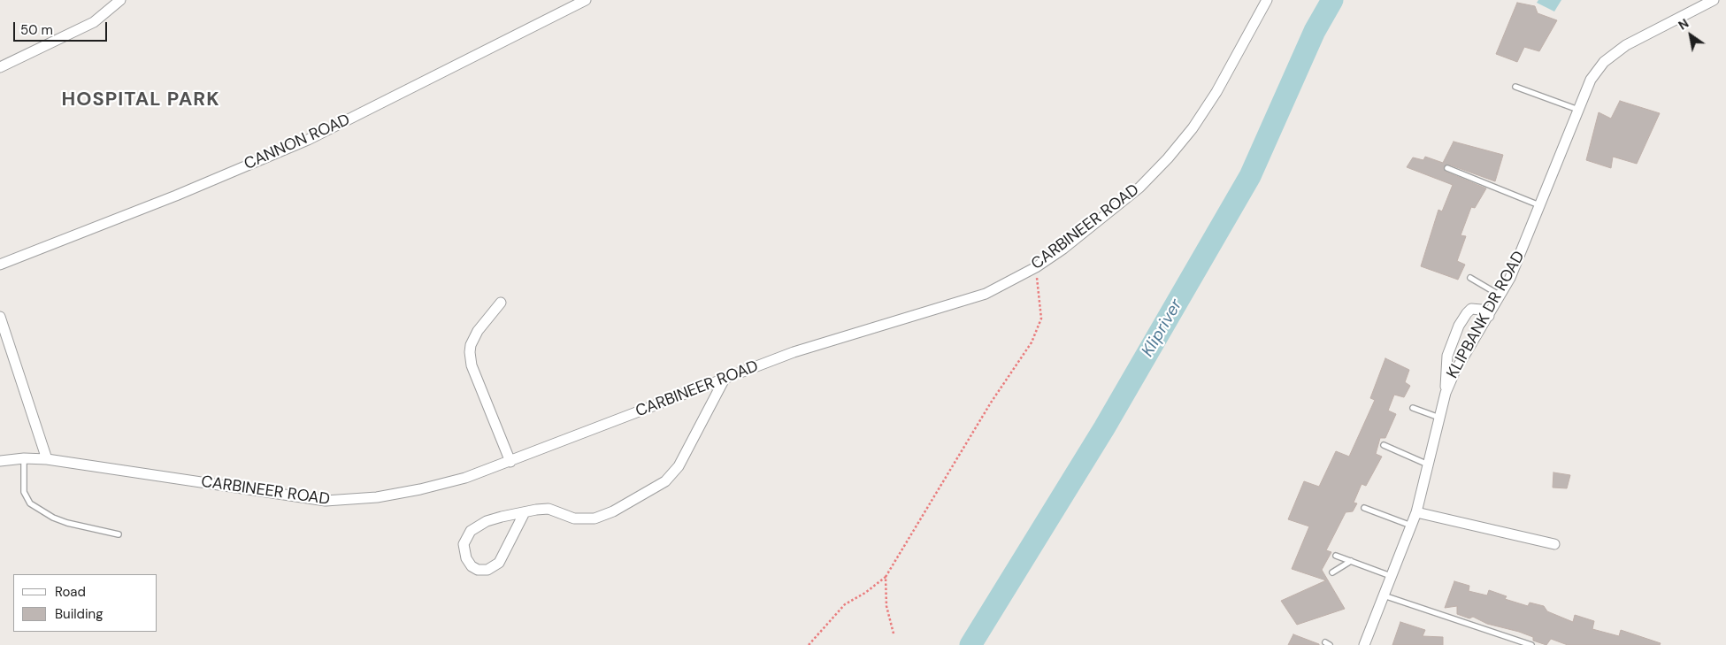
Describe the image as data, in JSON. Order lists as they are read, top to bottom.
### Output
{
  "streets": {
    "street": ["CANNON ROAD", "CARBINEER ROAD", "KLIPBANK DR ROAD"]
  },
  "districts": ["HOSPITAL PARK"],
  "water": ["Klipriver"],
  "legend": ["Road", "Building"],
  "scale_bar": "50 m",
  "north": "top left"
}
